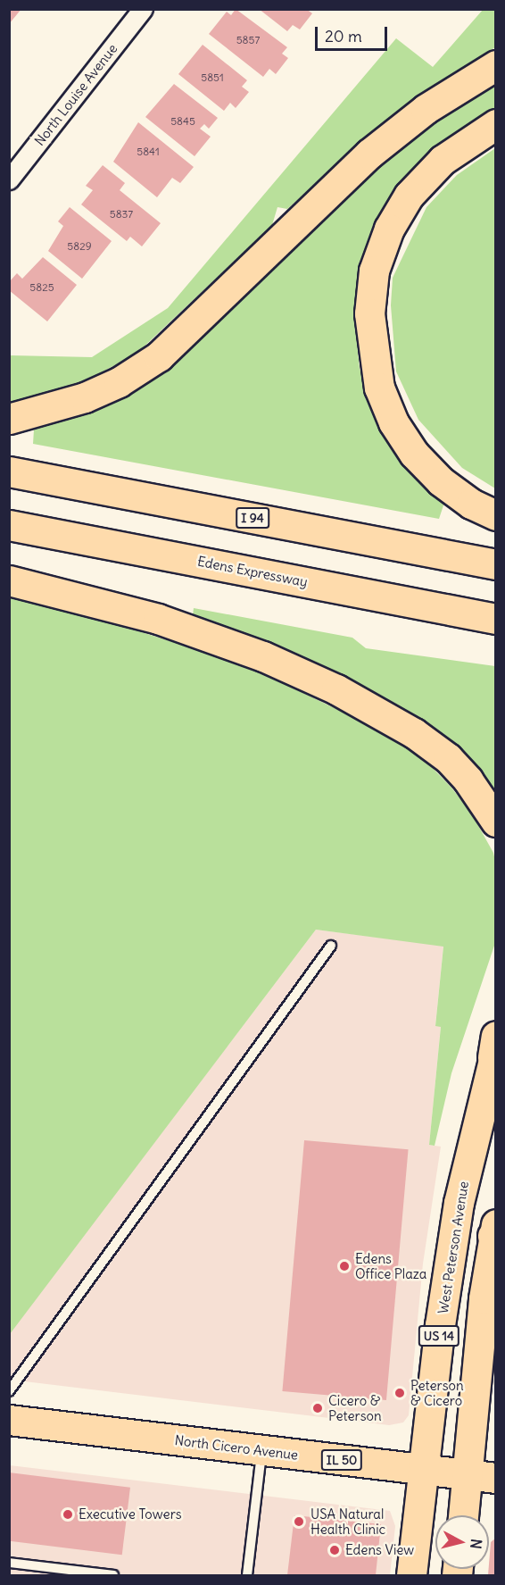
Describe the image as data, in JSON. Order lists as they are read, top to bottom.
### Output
{
  "streets": {
    "main road": [
      "I 94",
      "Edens Expressway",
      "West Peterson Avenue",
      "US 14",
      "North Cicero Avenue",
      "IL 50"
    ],
    "street": ["North Louise Avenue"]
  },
  "crossings": [
    ["West Peterson Avenue", "North Cicero Avenue"],
    ["US 14", "North Cicero Avenue"]
  ],
  "places": [
    "Edens Office Plaza",
    "Peterson & Cicero",
    "Cicero & Peterson",
    "Executive Towers",
    "USA Natural Health Clinic",
    "Edens View"
  ],
  "house_numbers": [
    "5857",
    "5851",
    "5845",
    "5841",
    "5837",
    "5829",
    "5825"
  ],
  "scale_bar": "20 m",
  "north": "right"
}
